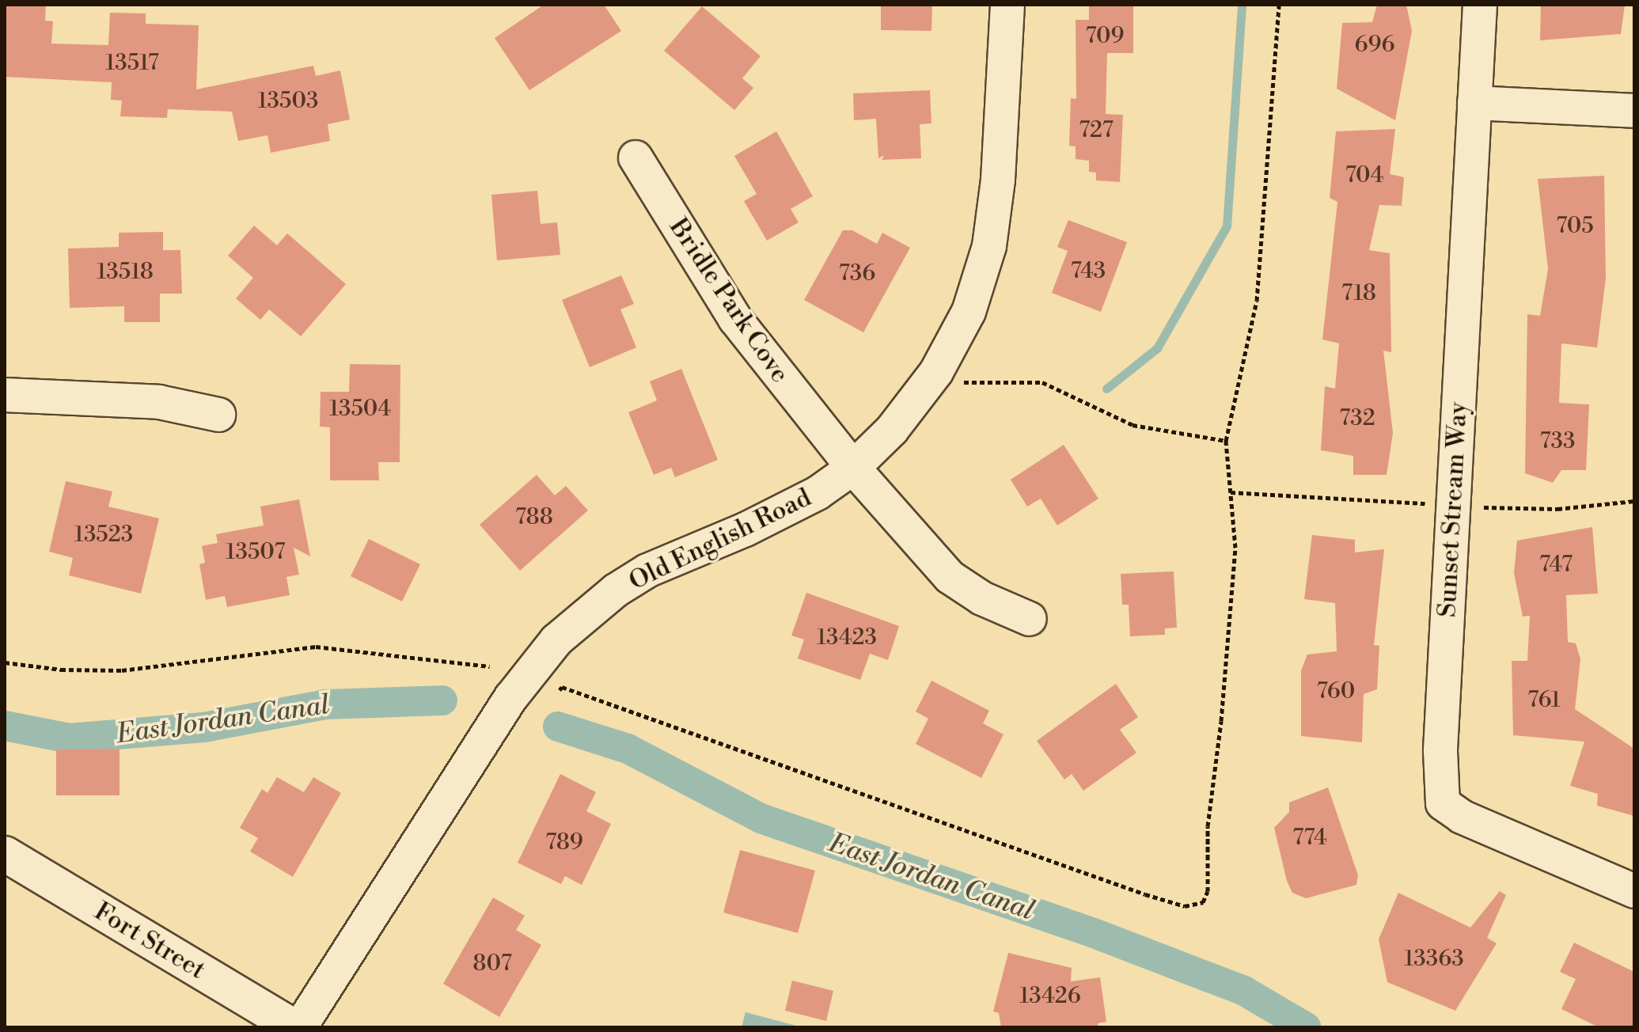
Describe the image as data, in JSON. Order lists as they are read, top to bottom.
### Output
{
  "streets": {
    "street": [
      "Bridle Park Cove",
      "Sunset Stream Way",
      "Old English Road",
      "Fort Street"
    ]
  },
  "crossings": [
    ["Bridle Park Cove", "Old English Road"]
  ],
  "water": ["East Jordan Canal"],
  "house_numbers": [
    "709",
    "696",
    "13517",
    "13503",
    "727",
    "704",
    "705",
    "743",
    "13518",
    "736",
    "718",
    "13504",
    "732",
    "733",
    "788",
    "13523",
    "13507",
    "747",
    "13423",
    "760",
    "761",
    "774",
    "789",
    "13363",
    "807",
    "13426"
  ]
}
